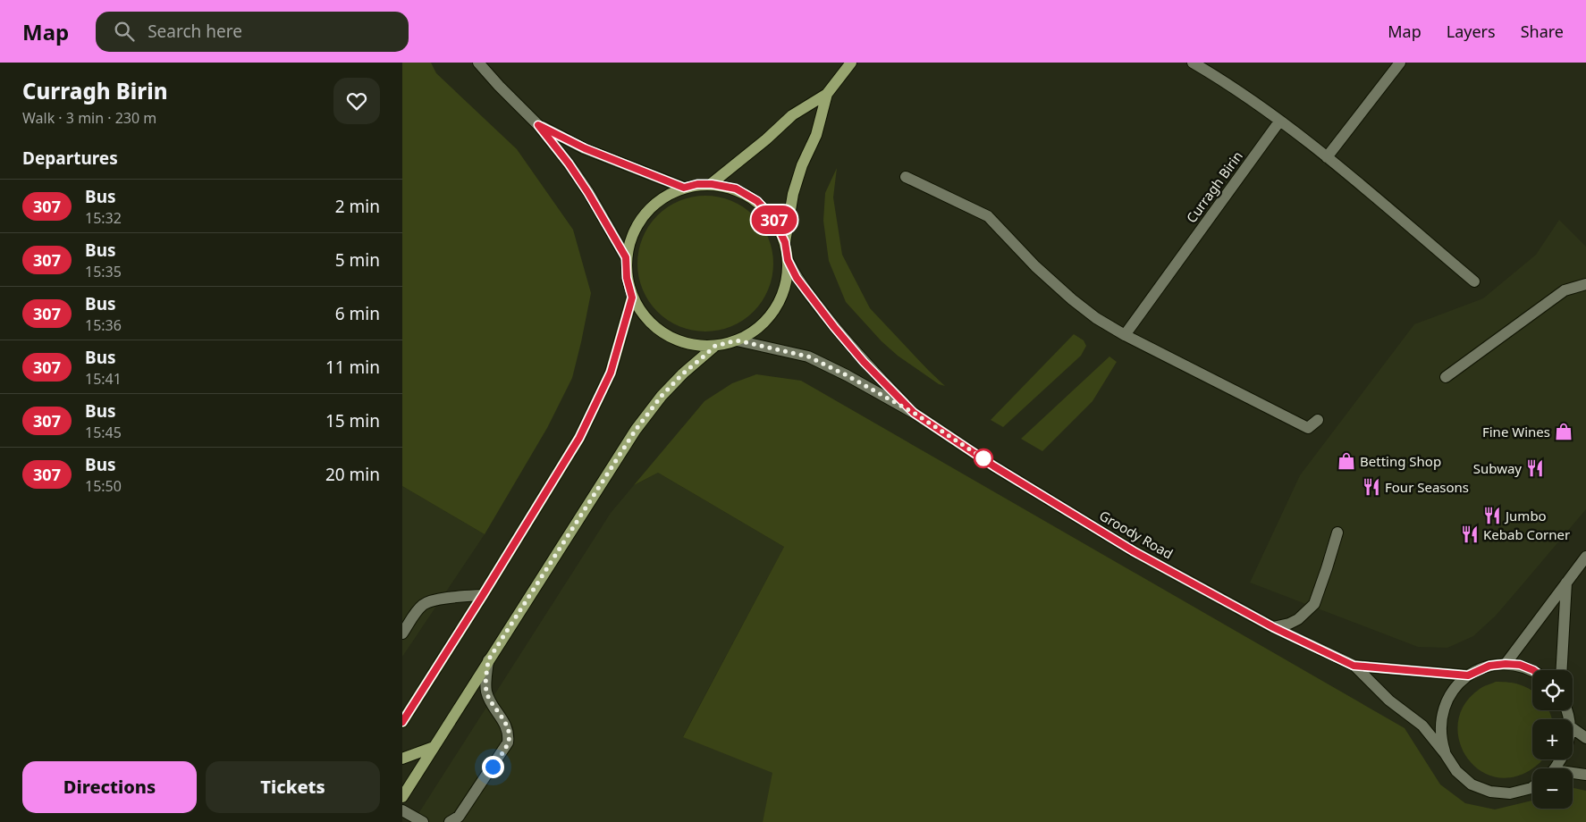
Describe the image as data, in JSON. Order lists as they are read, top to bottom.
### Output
{
  "streets": {
    "street": ["Curragh Birin", "Groody Road"]
  },
  "places": {
    "shop": ["Fine Wines", "Betting Shop"],
    "restaurant": [
      "Subway",
      "Four Seasons",
      "Jumbo",
      "Kebab Corner"
    ]
  },
  "lines": ["bus line 307"],
  "page": {
    "header": "Map",
    "search": "Search here",
    "nav": ["Map", "Layers", "Share"],
    "heading": [
      ["Curragh Birin", "Walk · 3 min · 230 m"],
      "Departures"
    ],
    "on_map": "307",
    "list": [
      {
        "mark": "307",
        "name": "Bus",
        "note": "15:32",
        "value": "2 min"
      },
      {
        "mark": "307",
        "name": "Bus",
        "note": "15:35",
        "value": "5 min"
      },
      {
        "mark": "307",
        "name": "Bus",
        "note": "15:36",
        "value": "6 min"
      },
      {
        "mark": "307",
        "name": "Bus",
        "note": "15:41",
        "value": "11 min"
      },
      {
        "mark": "307",
        "name": "Bus",
        "note": "15:45",
        "value": "15 min"
      },
      {
        "mark": "307",
        "name": "Bus",
        "note": "15:50",
        "value": "20 min"
      }
    ],
    "map_buttons": ["+", "−"],
    "buttons": ["Directions", "Tickets"]
  }
}
